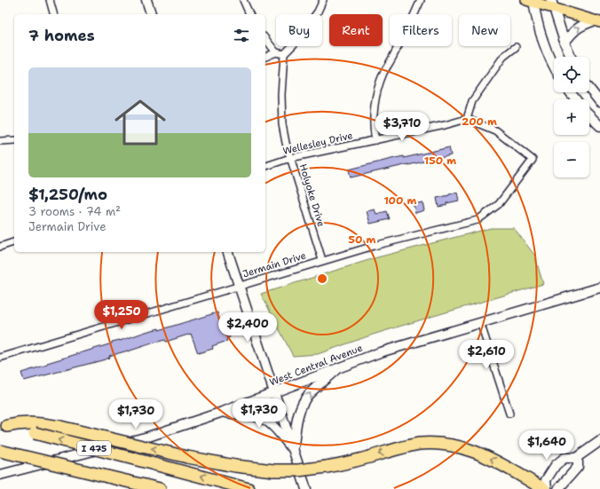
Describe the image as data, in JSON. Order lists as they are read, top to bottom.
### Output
{
  "streets": {
    "highway": ["I 475"],
    "main road": ["West Central Avenue"],
    "street": ["Wellesley Drive", "Holyoke Drive", "Jermain Drive"]
  },
  "crossings": [
    ["Wellesley Drive", "Holyoke Drive"],
    ["Wellesley Drive", "Jermain Drive"],
    ["Holyoke Drive", "Jermain Drive"]
  ],
  "page": {
    "chip": [
      "Buy",
      "Rent",
      "Filters",
      "New"
    ],
    "heading": "7 homes",
    "map_buttons": ["+", "−"],
    "list": [
      {
        "name": "$1,250/mo",
        "note": "3 rooms · 74 m² · Jermain Drive"
      }
    ],
    "price": [
      "$3,710",
      "$1,250",
      "$2,400",
      "$2,610",
      "$1,730",
      "$1,730",
      "$1,640"
    ]
  },
  "rings": [
    "200 m",
    "150 m",
    "100 m",
    "50 m"
  ]
}
